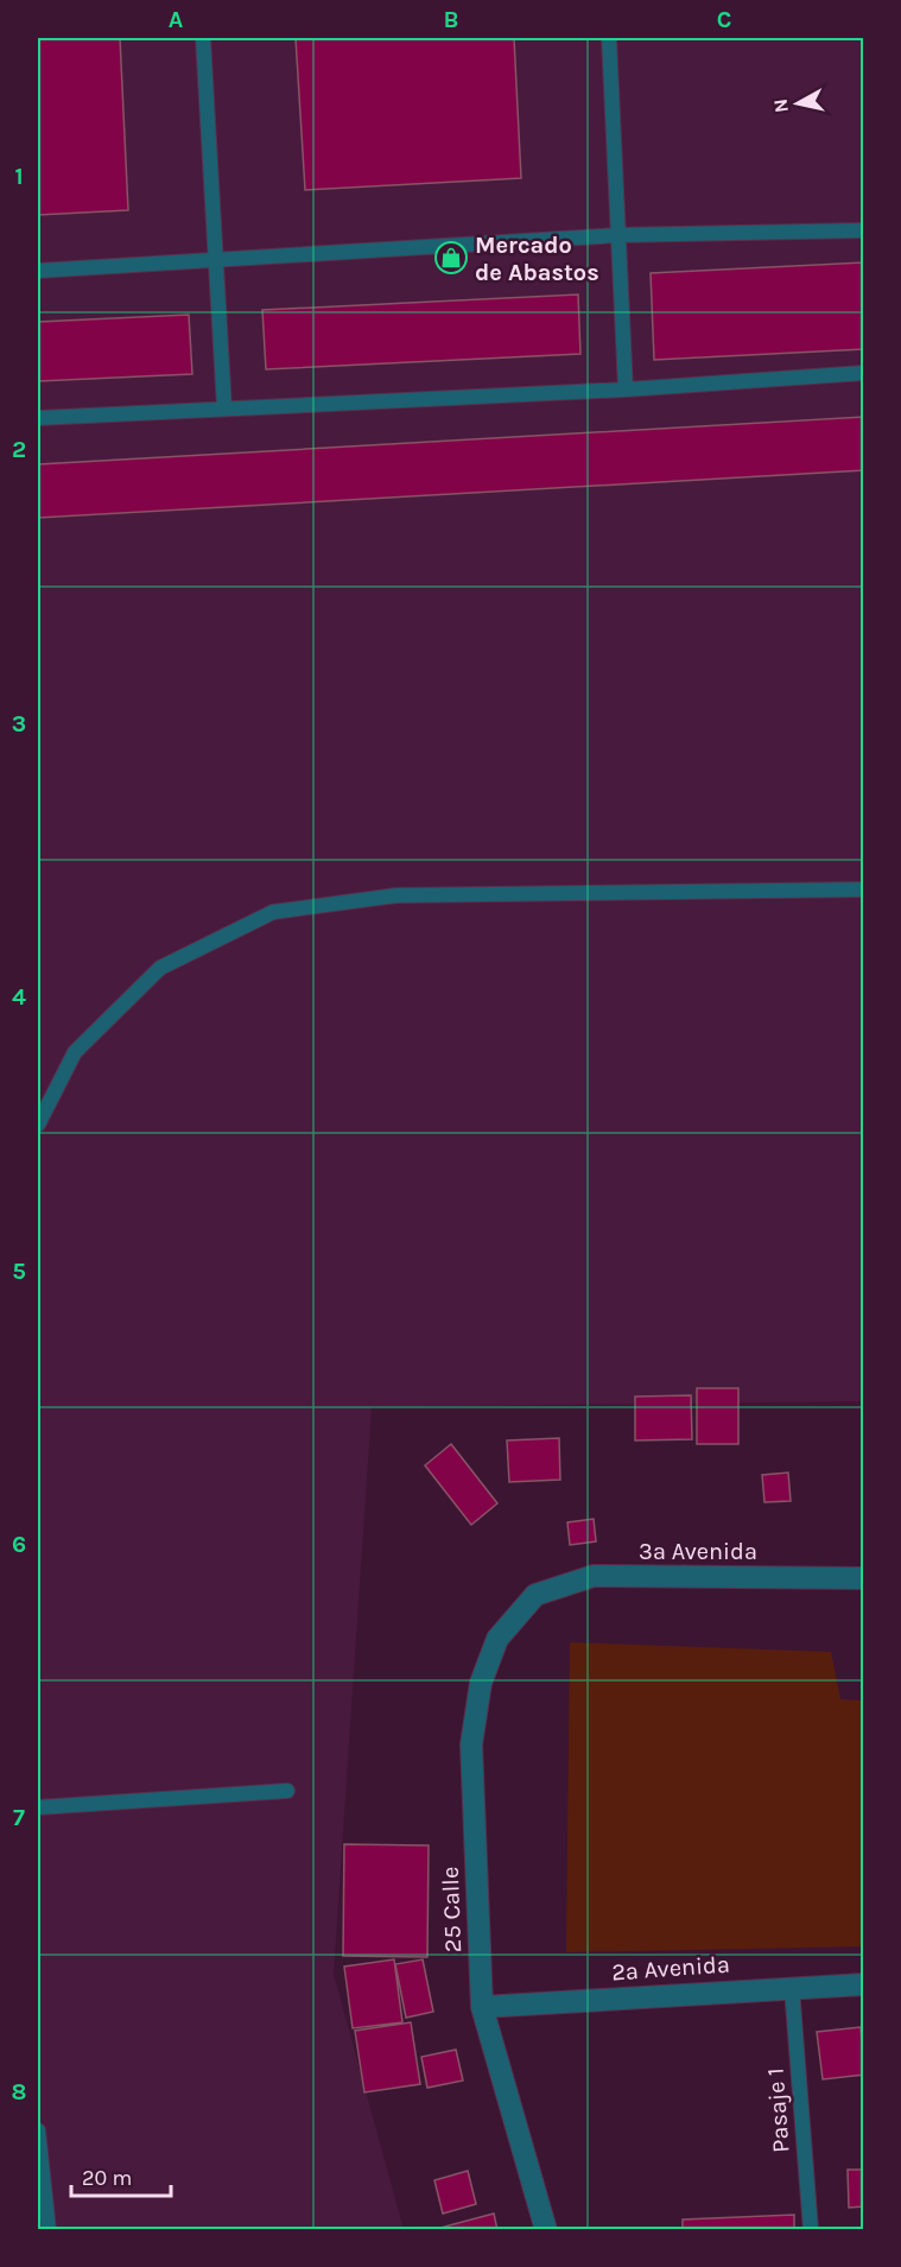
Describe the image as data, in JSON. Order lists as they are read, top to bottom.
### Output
{
  "streets": {
    "street": ["3a Avenida", "25 Calle", "2a Avenida"],
    "lane": ["Pasaje 1"]
  },
  "crossings": [
    ["3a Avenida", "25 Calle"],
    ["25 Calle", "2a Avenida"],
    ["2a Avenida", "Pasaje 1"]
  ],
  "places": {
    "shop": ["Mercado de Abastos"]
  },
  "scale_bar": "20 m",
  "north": "left",
  "grid": {
    "columns": ["A", "B", "C"],
    "rows": [
      "1",
      "2",
      "3",
      "4",
      "5",
      "6",
      "7",
      "8"
    ]
  }
}
